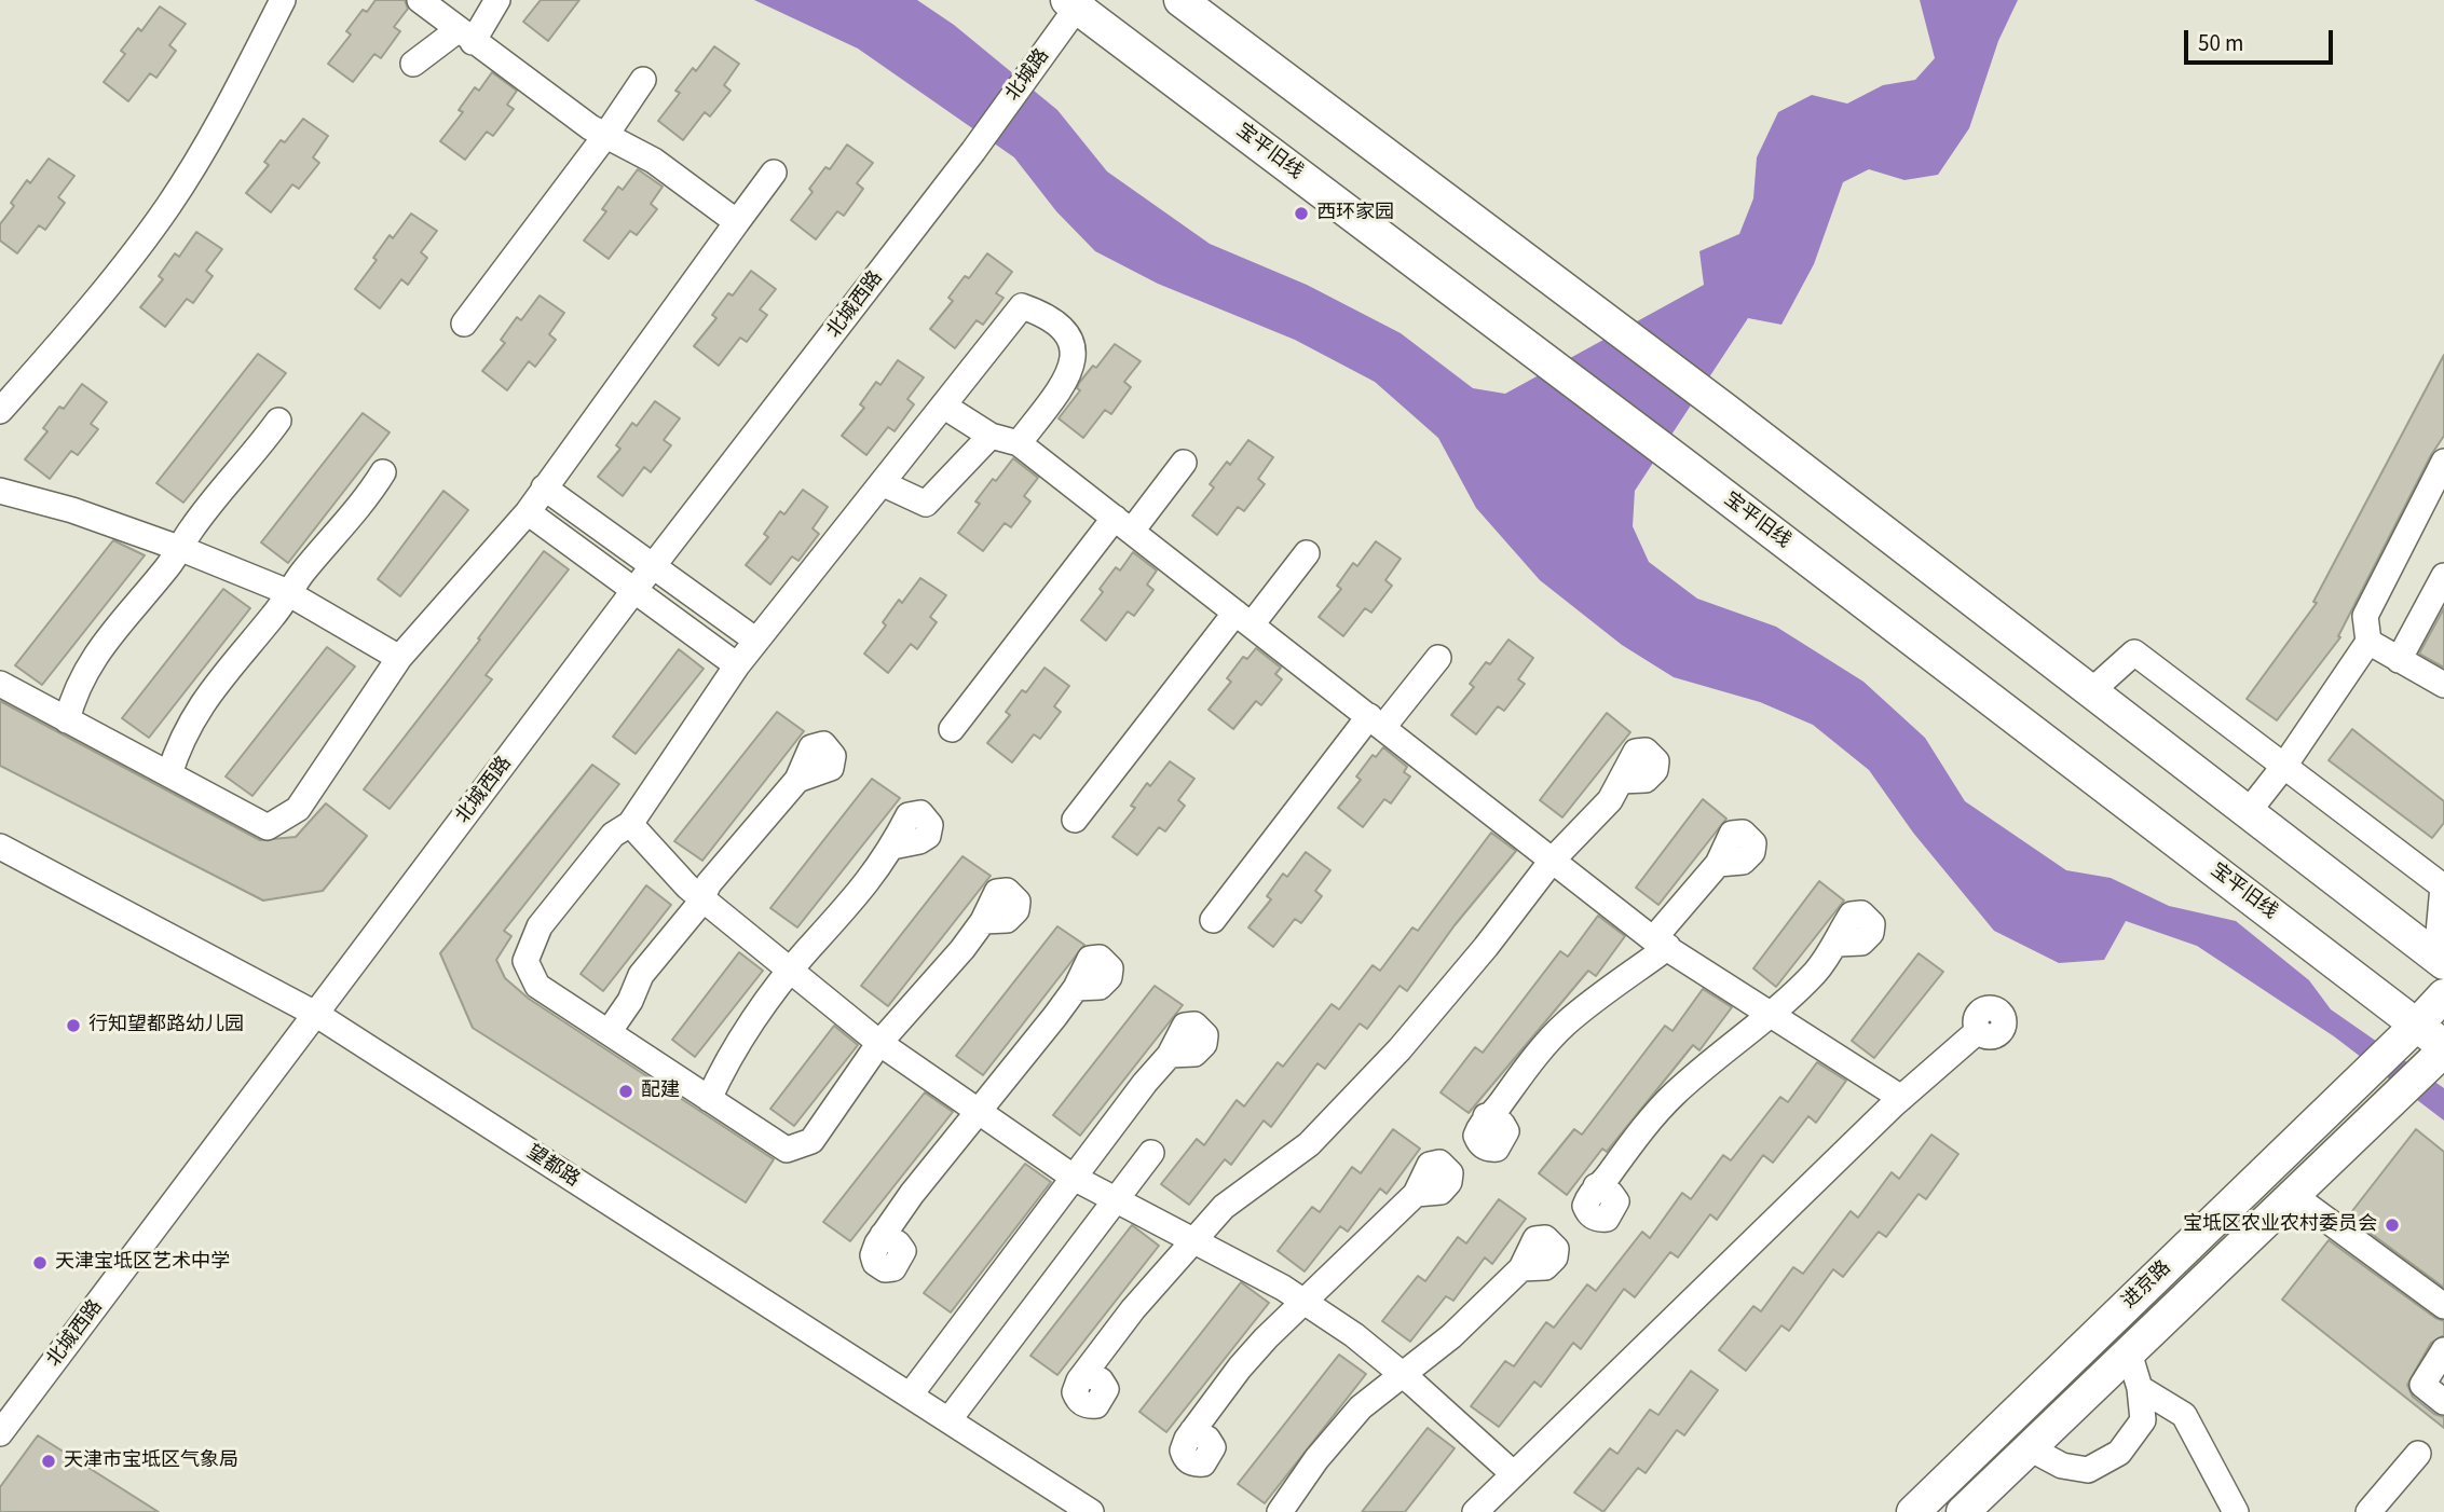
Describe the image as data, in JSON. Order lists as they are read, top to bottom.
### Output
{
  "streets": {
    "main road": ["宝平旧线", "进京路"],
    "street": ["北城路", "北城西路", "望都路"]
  },
  "crossings": [
    ["北城路", "宝平旧线"],
    ["北城路", "北城西路"],
    ["宝平旧线", "进京路"],
    ["北城西路", "望都路"]
  ],
  "places": [
    "西环家园",
    "行知望都路幼儿园",
    "配建",
    "宝坻区农业农村委员会",
    "天津宝坻区艺术中学",
    "天津市宝坻区气象局"
  ],
  "scale_bar": "50 m"
}
